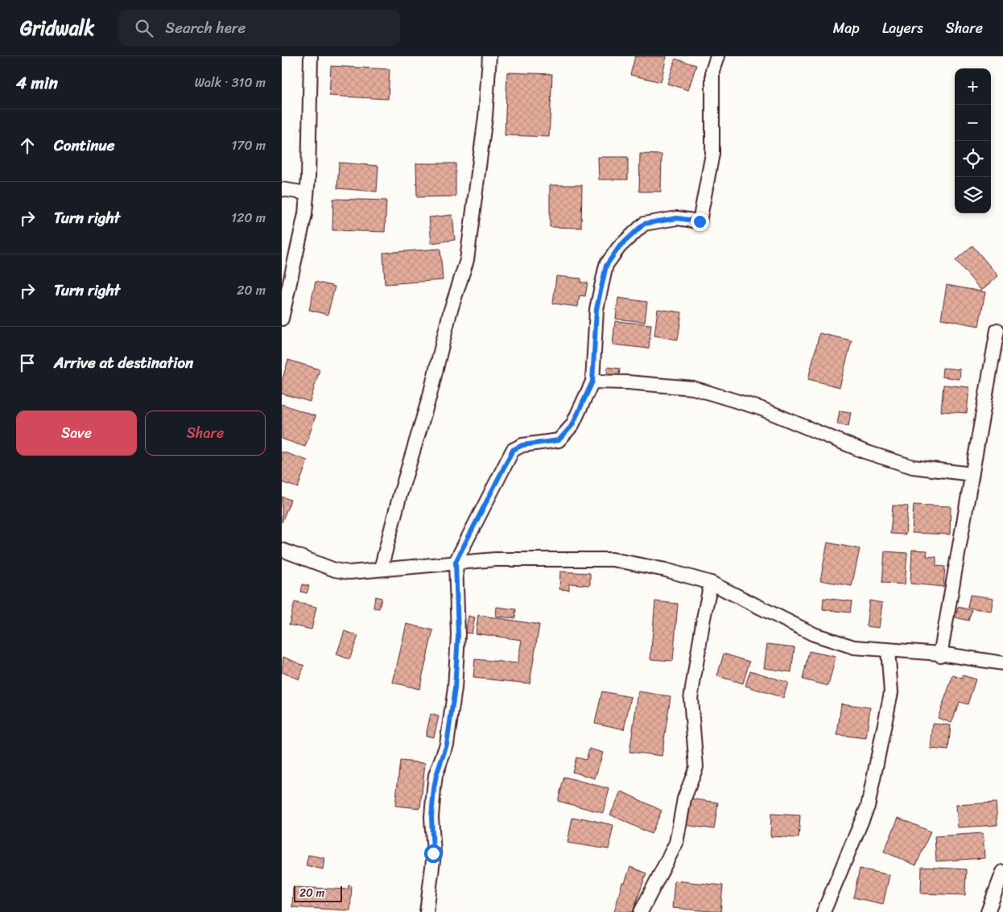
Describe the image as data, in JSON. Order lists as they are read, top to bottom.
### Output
{
  "scale_bar": "20 m",
  "page": {
    "header": "Gridwalk",
    "search": "Search here",
    "nav": ["Map", "Layers", "Share"],
    "heading": ["4 min", "Walk · 310 m"],
    "map_buttons": ["+", "−"],
    "list": [
      ["Continue", "170 m"],
      ["Turn right", "120 m"],
      ["Turn right", "20 m"],
      "Arrive at destination"
    ],
    "buttons": ["Save", "Share"],
    "scale": "20 m"
  }
}
